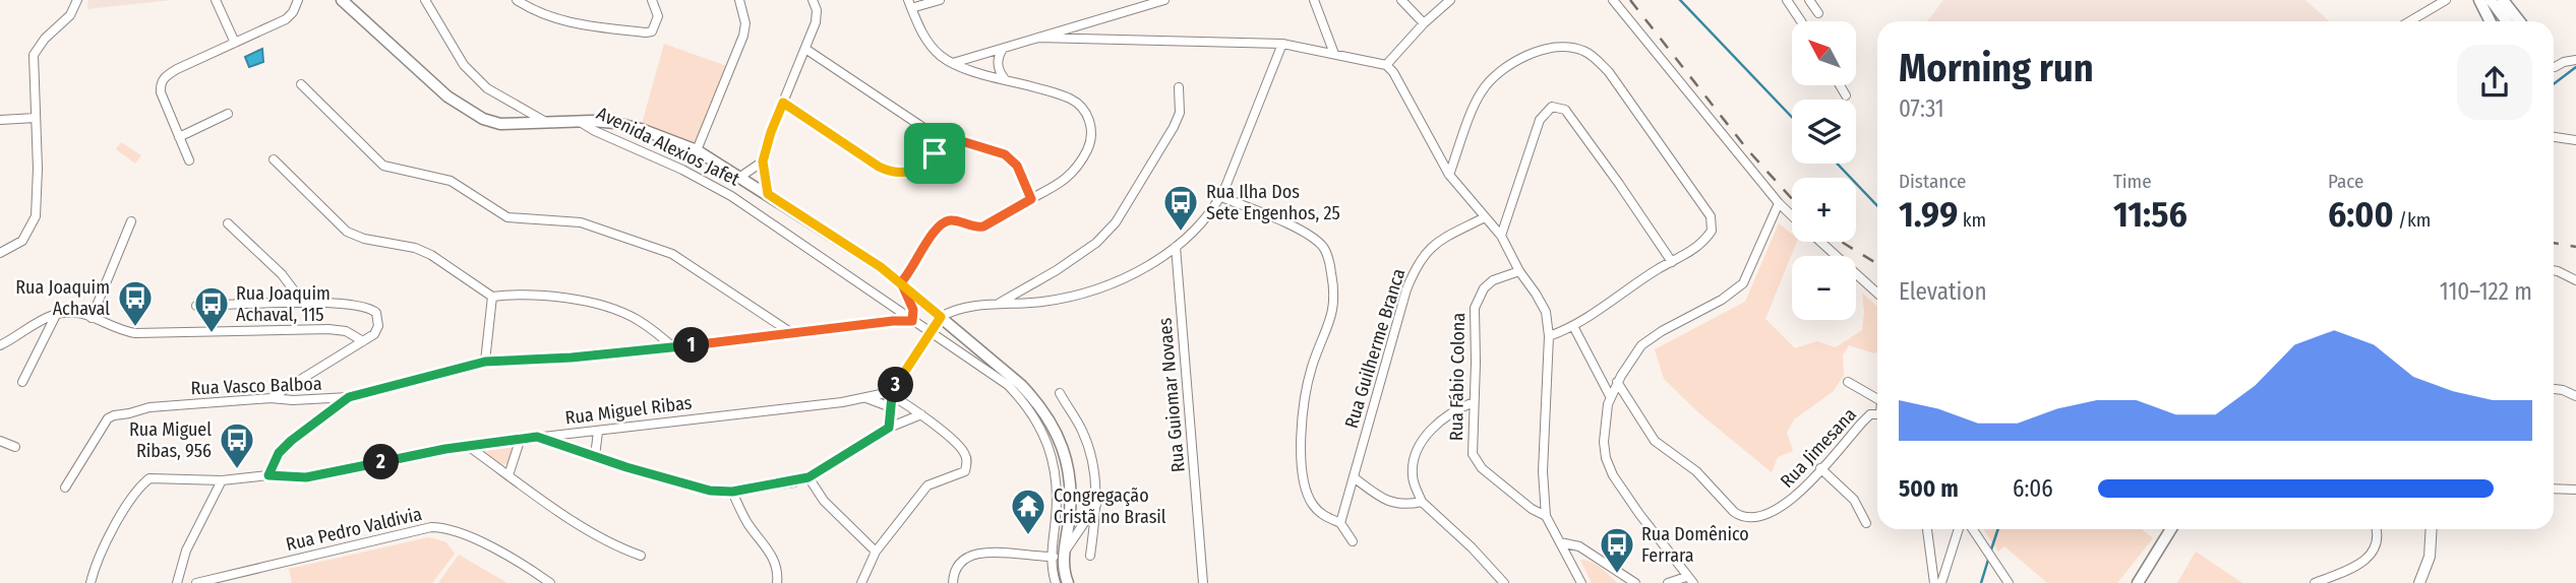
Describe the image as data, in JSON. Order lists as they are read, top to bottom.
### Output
{
  "streets": {
    "main road": ["Avenida Alexios Jafet"],
    "street": [
      "Rua Guilherme Branca",
      "Rua Fábio Colona",
      "Rua Vasco Balboa",
      "Rua Guiomar Novaes",
      "Rua Miguel Ribas",
      "Rua Jimesana",
      "Rua Pedro Valdivia"
    ]
  },
  "crossings": [
    ["Avenida Alexios Jafet", "Rua Vasco Balboa"]
  ],
  "places": {
    "bus stop": [
      "Rua Ilha Dos Sete Engenhos, 25",
      "Rua Joaquim Achaval",
      "Rua Joaquim Achaval, 115",
      "Rua Miguel Ribas, 956",
      "Rua Domênico Ferrara"
    ],
    "temple": ["Congregação Cristã no Brasil"]
  },
  "north": "top left",
  "page": {
    "map_buttons": ["+", "−"],
    "heading": ["Morning run", "07:31"],
    "stats": [
      ["Distance", "1.99 km"],
      ["Time", "11:56"],
      ["Pace", "6:00 /km"]
    ],
    "chart": ["Elevation", "110–122 m"],
    "pins": ["1", "3", "2"],
    "list": [
      {
        "name": "500 m",
        "note": "6:06"
      }
    ]
  }
}
